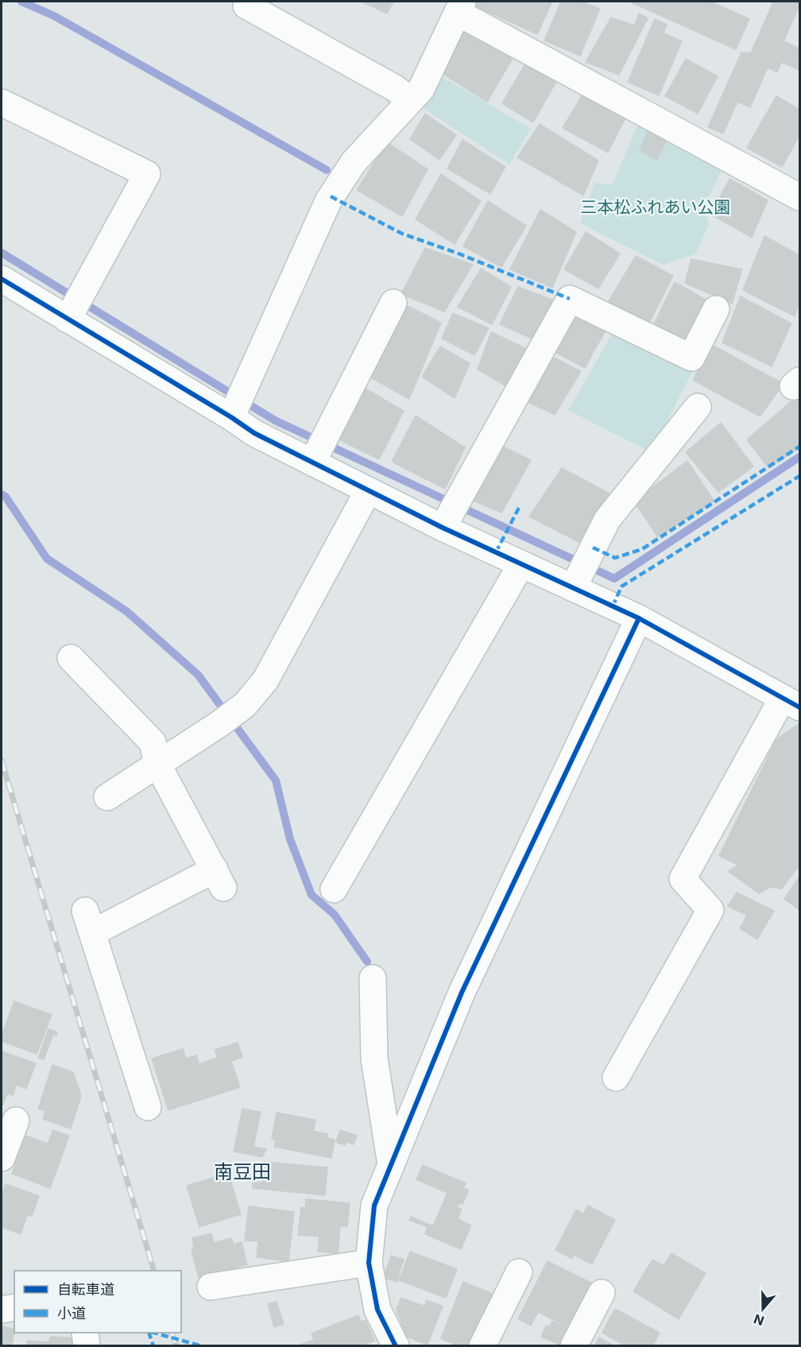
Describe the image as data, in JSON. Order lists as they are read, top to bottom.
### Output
{
  "districts": ["南豆田"],
  "parks": ["三本松ふれあい公園"],
  "legend": ["自転車道", "小道"],
  "north": "bottom"
}
